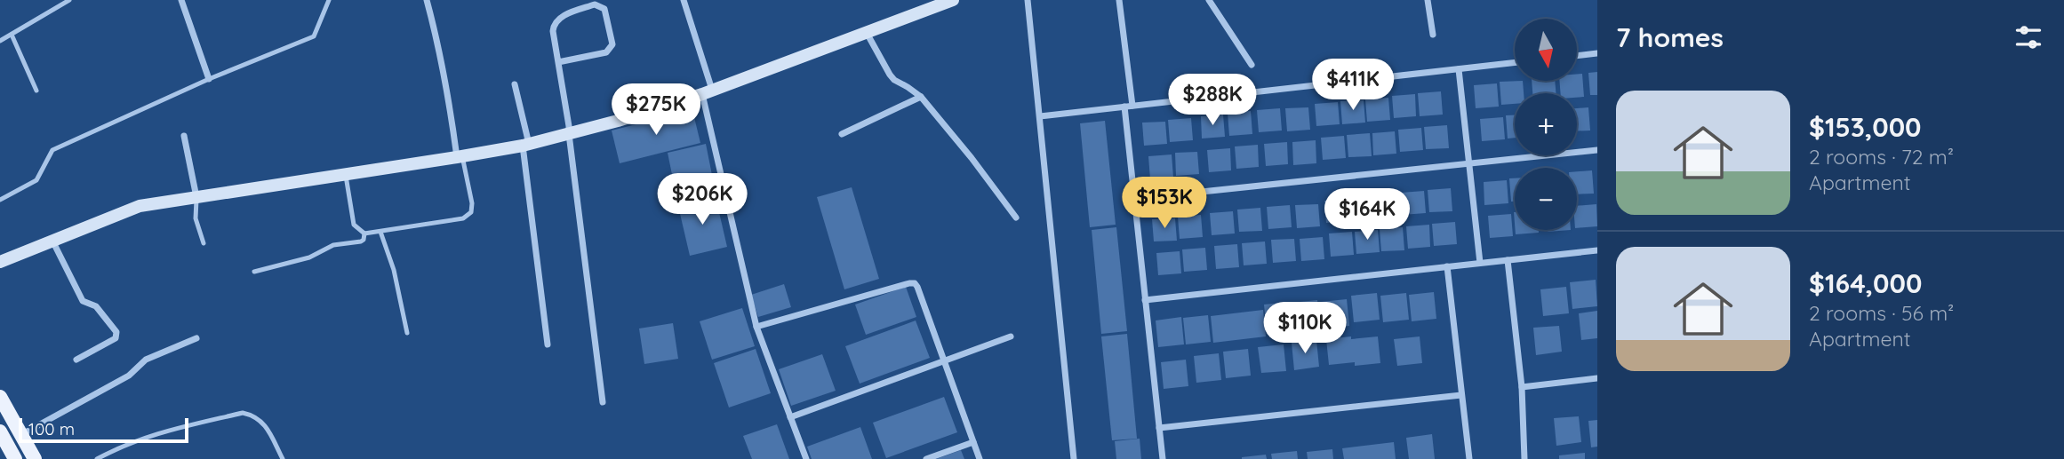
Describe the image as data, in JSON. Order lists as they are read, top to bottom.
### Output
{
  "scale_bar": "100 m",
  "north": "bottom",
  "page": {
    "heading": "7 homes",
    "map_buttons": ["+", "−"],
    "price": [
      "$411K",
      "$288K",
      "$275K",
      "$206K",
      "$153K",
      "$164K",
      "$110K"
    ],
    "list": [
      {
        "name": "$153,000",
        "note": "2 rooms · 72 m² · Apartment"
      },
      {
        "name": "$164,000",
        "note": "2 rooms · 56 m² · Apartment"
      }
    ],
    "scale": "100 m"
  }
}
